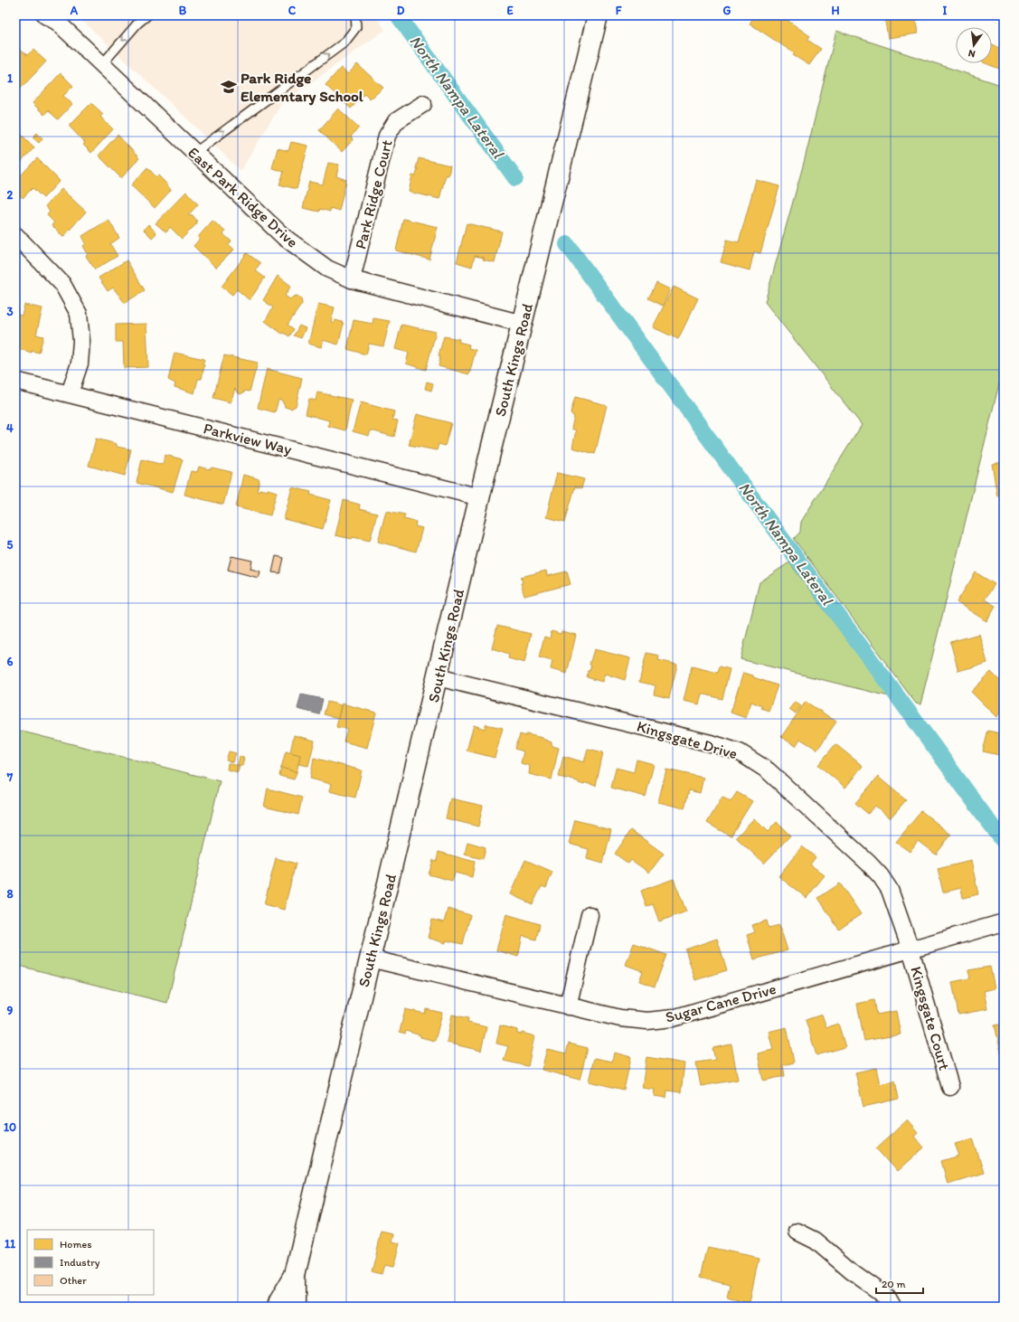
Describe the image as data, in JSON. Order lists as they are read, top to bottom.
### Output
{
  "streets": {
    "main road": ["South Kings Road"],
    "street": [
      "Park Ridge Court",
      "East Park Ridge Drive",
      "Parkview Way",
      "Kingsgate Drive",
      "Sugar Cane Drive",
      "Kingsgate Court"
    ]
  },
  "crossings": [
    ["Park Ridge Court", "East Park Ridge Drive"],
    ["East Park Ridge Drive", "South Kings Road"],
    ["South Kings Road", "Parkview Way"],
    ["South Kings Road", "Kingsgate Drive"],
    ["South Kings Road", "Sugar Cane Drive"],
    ["Kingsgate Drive", "Sugar Cane Drive"],
    ["Kingsgate Drive", "Kingsgate Court"],
    ["Sugar Cane Drive", "Kingsgate Court"]
  ],
  "water": ["North Nampa Lateral"],
  "places": {
    "school or university": ["Park Ridge Elementary School"]
  },
  "legend": ["Homes", "Industry", "Other"],
  "scale_bar": "20 m",
  "north": "bottom",
  "grid": {
    "columns": [
      "A",
      "B",
      "C",
      "D",
      "E",
      "F",
      "G",
      "H",
      "I"
    ],
    "rows": [
      "1",
      "2",
      "3",
      "4",
      "5",
      "6",
      "7",
      "8",
      "9",
      "10",
      "11"
    ]
  }
}
